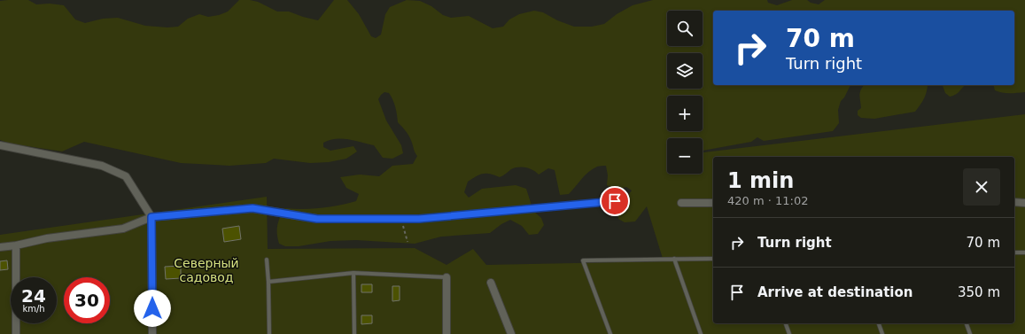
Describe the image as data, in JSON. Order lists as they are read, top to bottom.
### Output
{
  "parks": ["Северный садовод"],
  "page": {
    "map_buttons": ["+", "−"],
    "turn": ["70 m", "Turn right"],
    "heading": ["1 min", "420 m · 11:02"],
    "list": [
      {
        "name": "Turn right",
        "value": "70 m"
      },
      {
        "name": "Arrive at destination",
        "value": "350 m"
      }
    ],
    "speed": "24 km/h",
    "limit": "30"
  }
}
